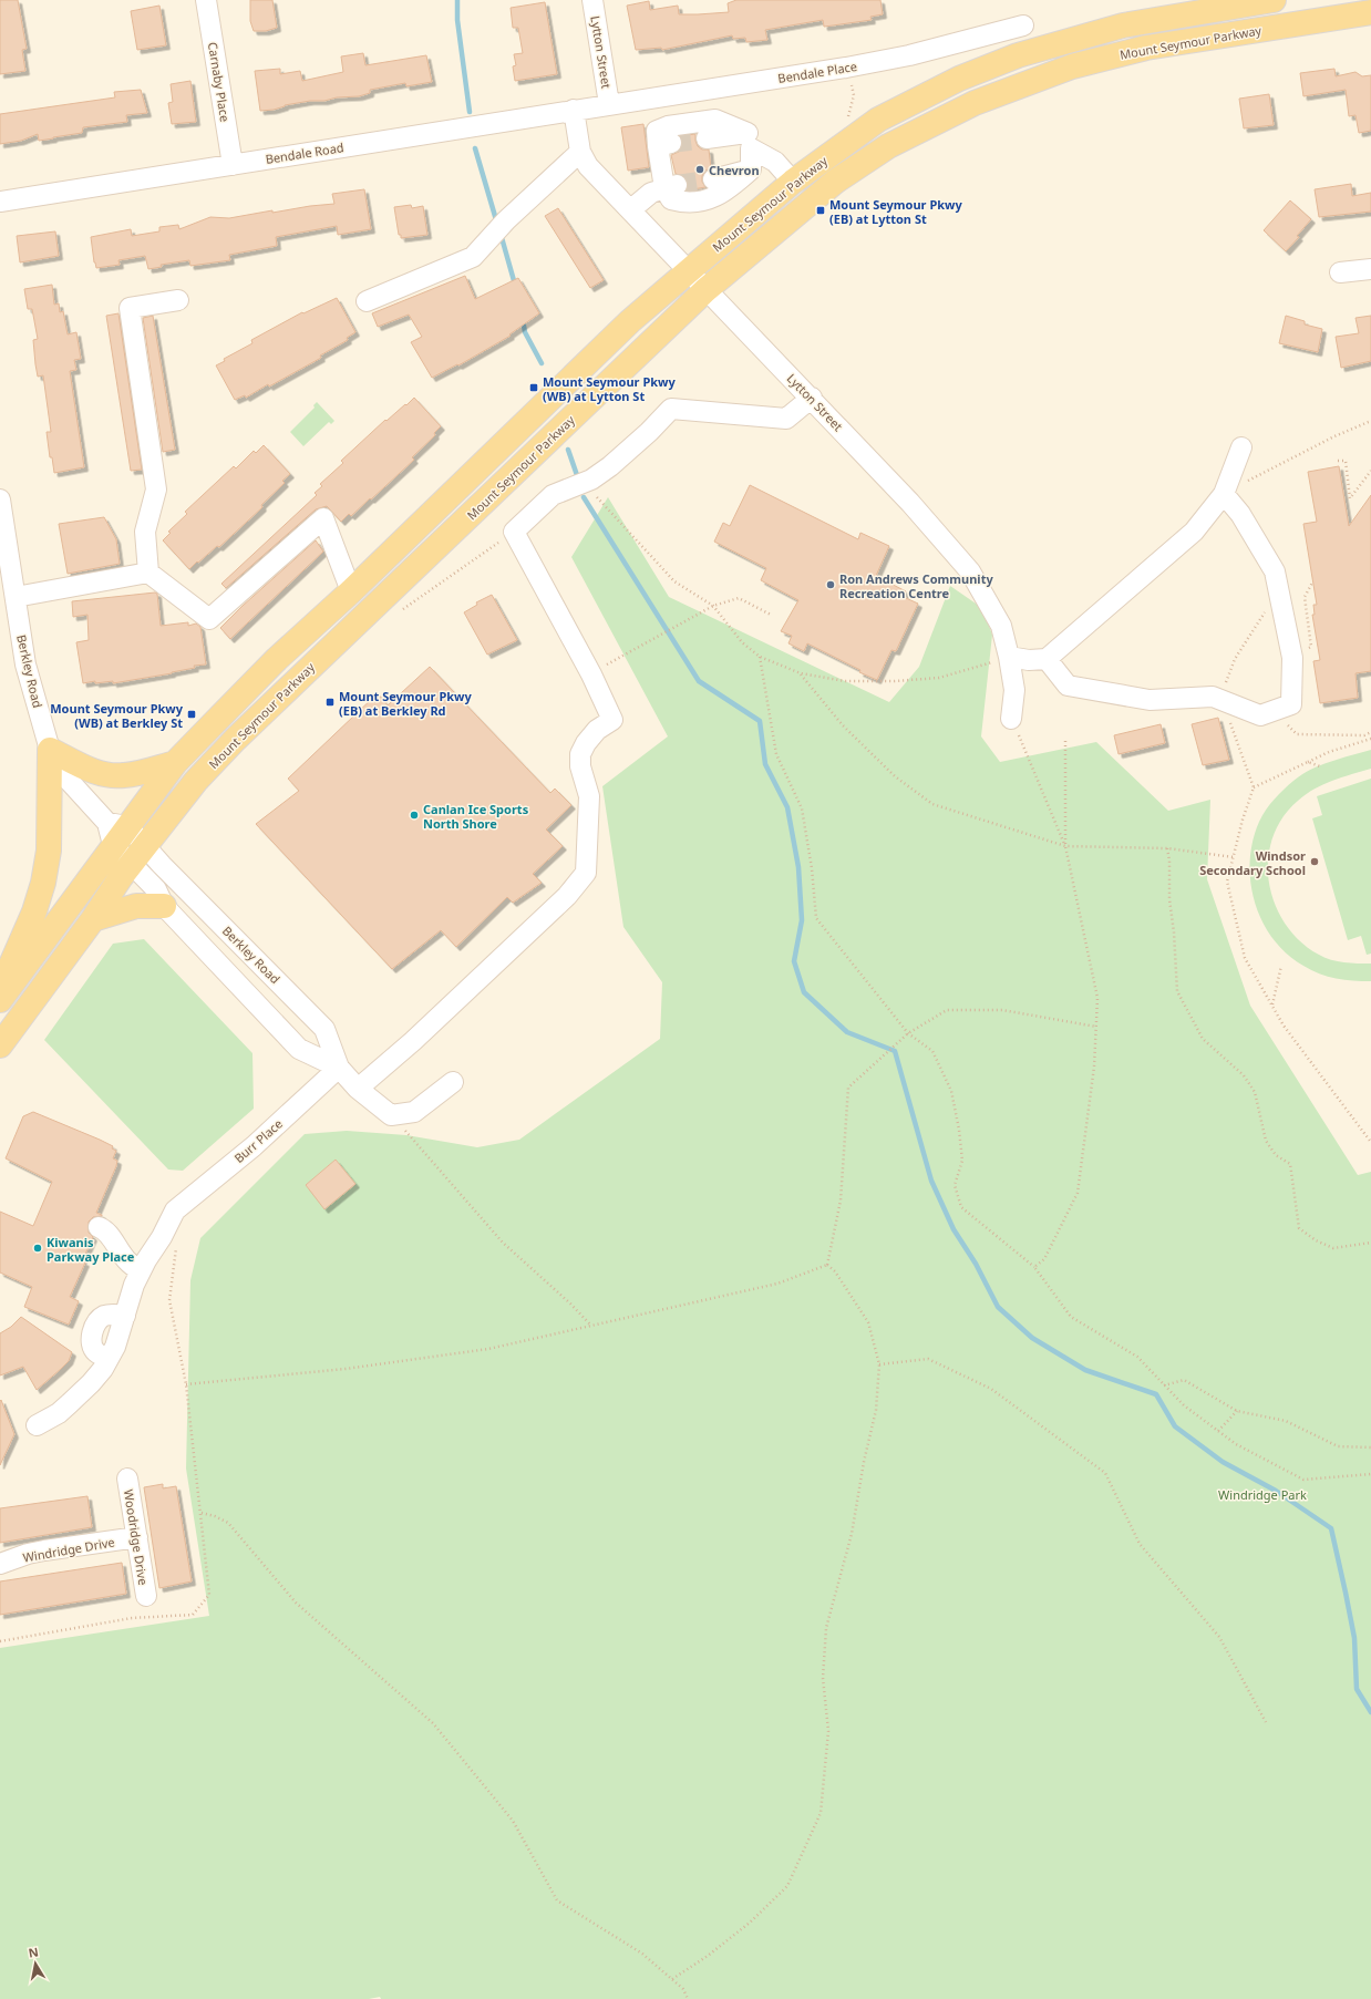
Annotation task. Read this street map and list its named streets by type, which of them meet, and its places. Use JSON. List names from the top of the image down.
{
  "streets": {
    "main road": ["Mount Seymour Parkway"],
    "street": [
      "Lytton Street",
      "Bendale Place",
      "Carnaby Place",
      "Bendale Road",
      "Berkley Road",
      "Burr Place",
      "Woodridge Drive",
      "Windridge Drive"
    ]
  },
  "crossings": [
    ["Mount Seymour Parkway", "Lytton Street"],
    ["Mount Seymour Parkway", "Berkley Road"],
    ["Lytton Street", "Bendale Place"],
    ["Lytton Street", "Bendale Road"],
    ["Bendale Place", "Bendale Road"],
    ["Carnaby Place", "Bendale Road"],
    ["Berkley Road", "Burr Place"],
    ["Woodridge Drive", "Windridge Drive"]
  ],
  "parks": ["Windridge Park"],
  "places": {
    "other": [
      "Chevron",
      "Ron Andrews Community Recreation Centre",
      "Canlan Ice Sports North Shore",
      "Windsor Secondary School",
      "Kiwanis Parkway Place"
    ],
    "transit": [
      "Mount Seymour Pkwy (EB) at Lytton St",
      "Mount Seymour Pkwy (WB) at Lytton St",
      "Mount Seymour Pkwy (EB) at Berkley Rd",
      "Mount Seymour Pkwy (WB) at Berkley St"
    ]
  },
  "north": "top"
}
